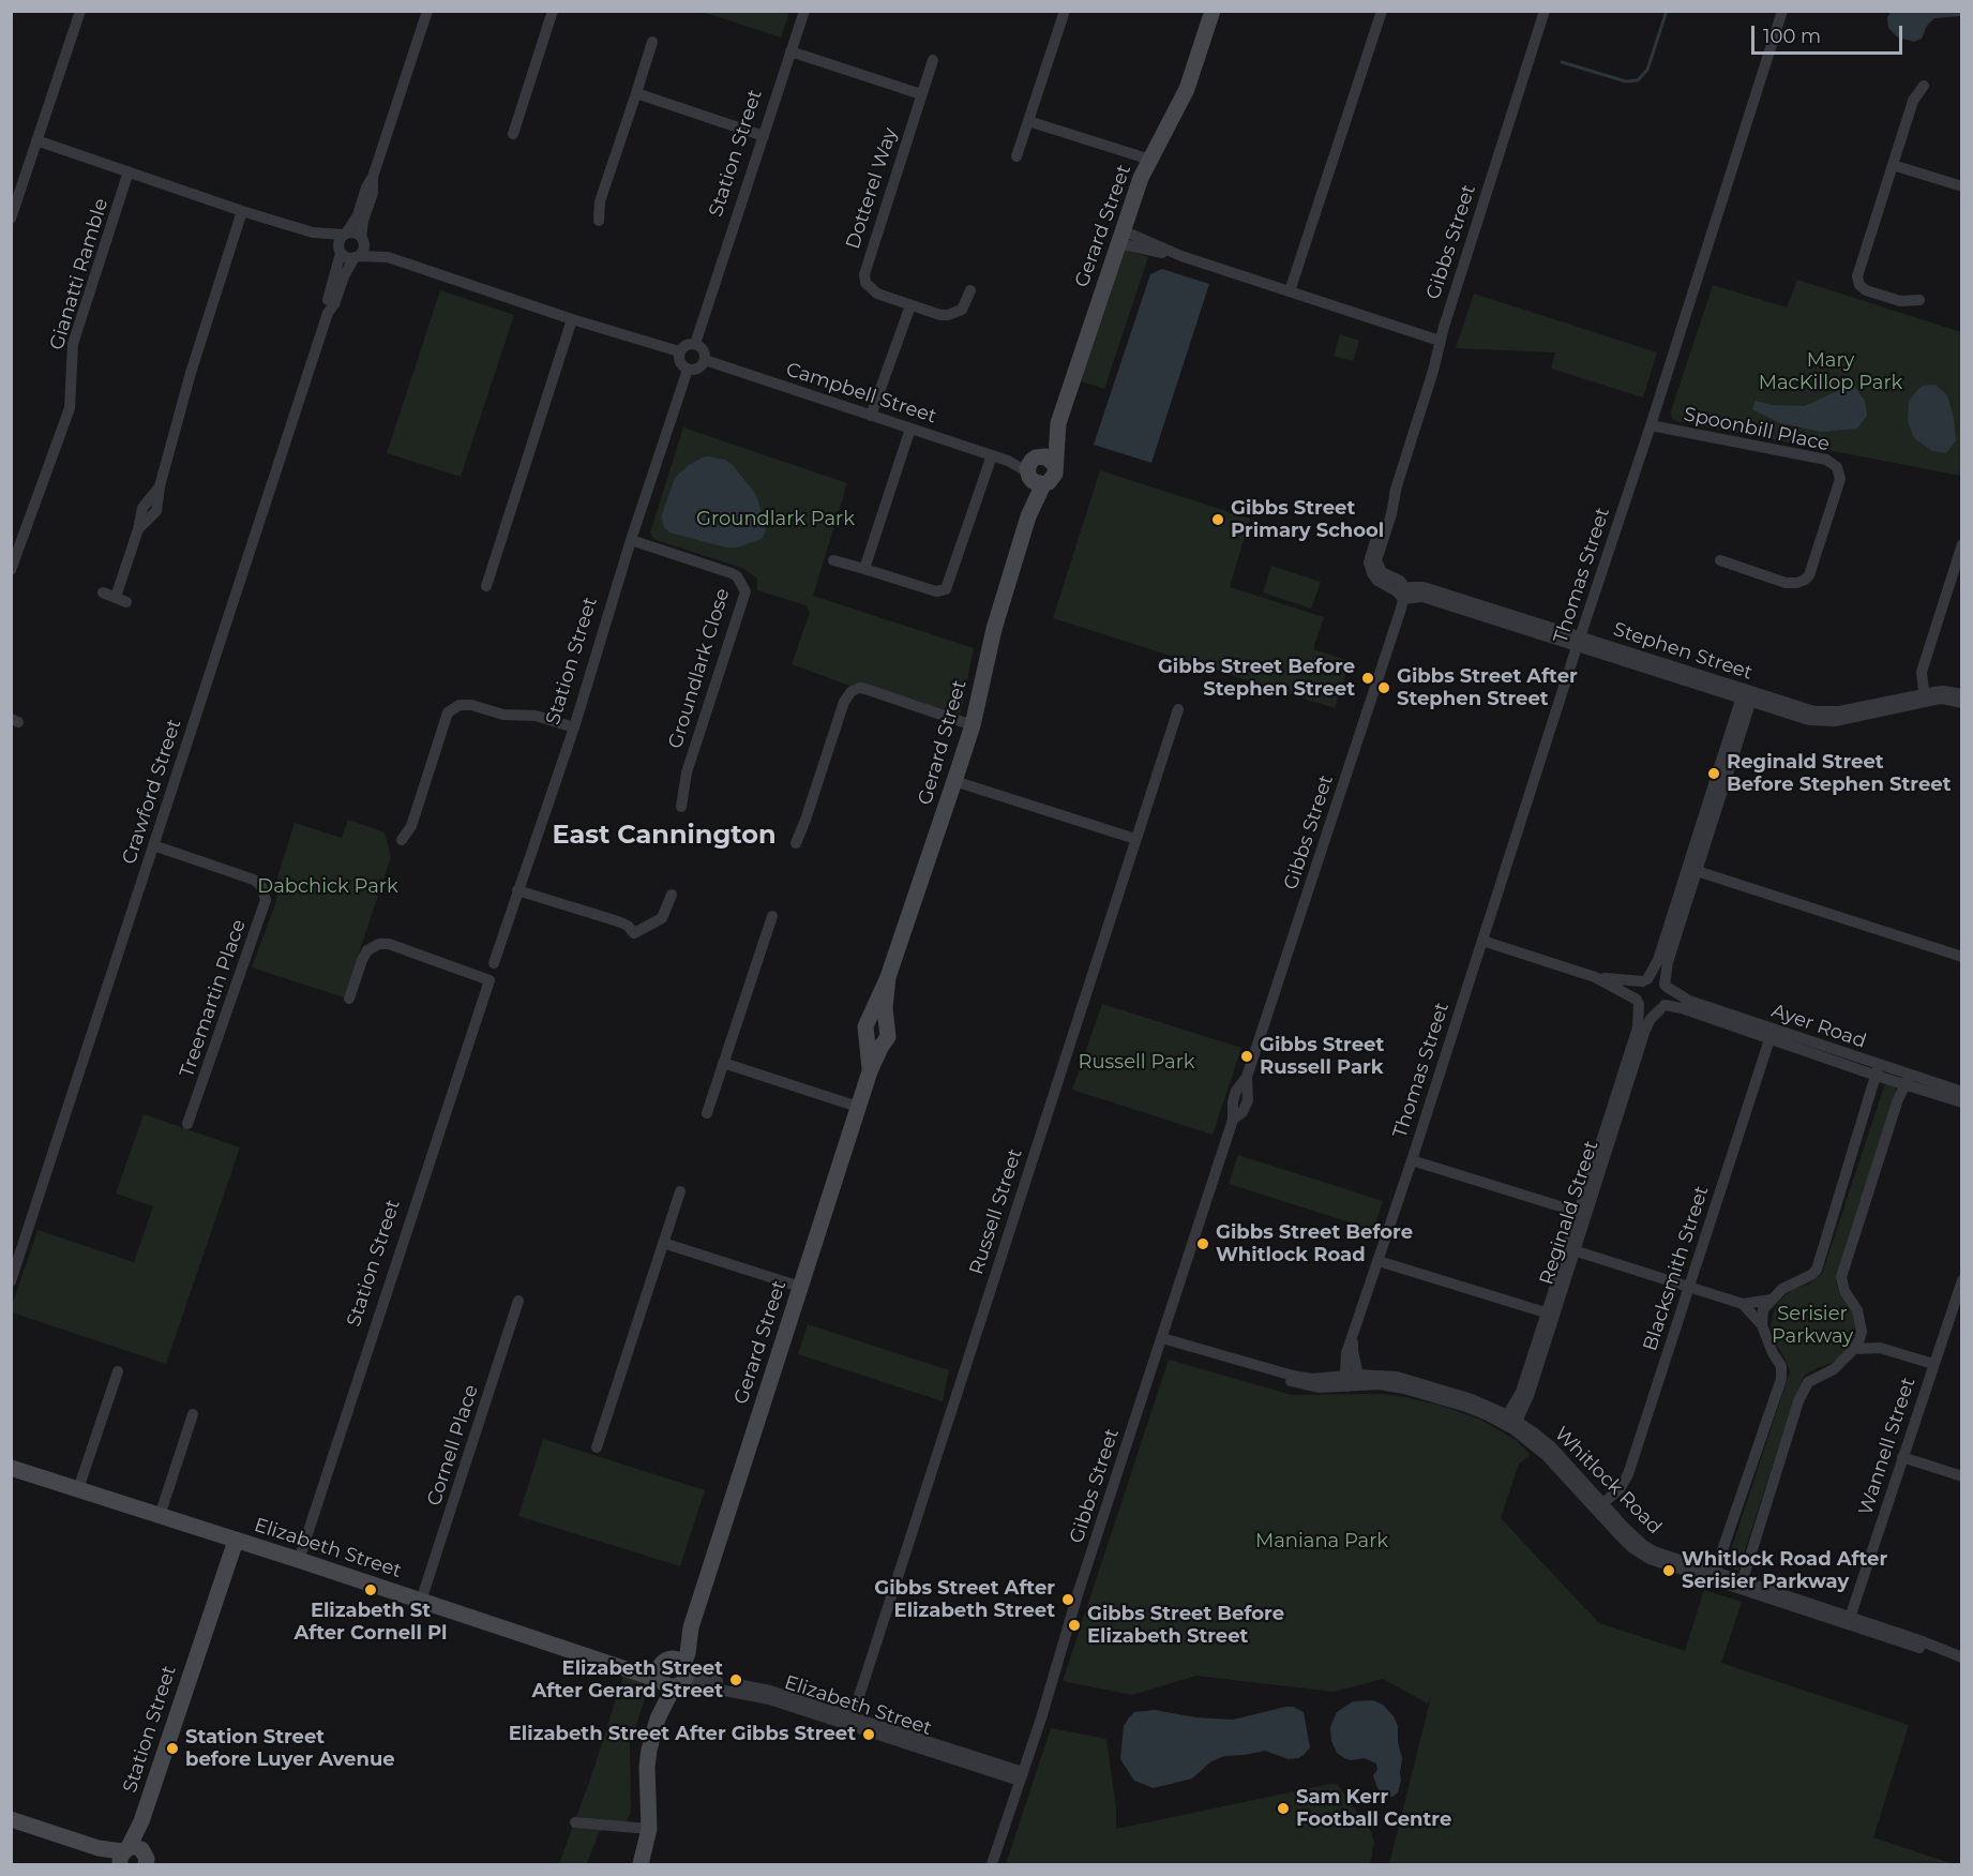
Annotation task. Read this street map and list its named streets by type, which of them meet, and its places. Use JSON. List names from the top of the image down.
{
  "streets": {
    "street": [
      "Station Street",
      "Dotterel Way",
      "Gerard Street",
      "Gibbs Street",
      "Gianatti Ramble",
      "Campbell Street",
      "Spoonbill Place",
      "Thomas Street",
      "Stephen Street",
      "Groundlark Close",
      "Crawford Street",
      "Treemartin Place",
      "Ayer Road",
      "Russell Street",
      "Reginald Street",
      "Blacksmith Street",
      "Cornell Place",
      "Wannell Street",
      "Whitlock Road",
      "Elizabeth Street"
    ]
  },
  "crossings": [
    ["Station Street", "Campbell Street"],
    ["Station Street", "Groundlark Close"],
    ["Station Street", "Elizabeth Street"],
    ["Gerard Street", "Campbell Street"],
    ["Gerard Street", "Elizabeth Street"],
    ["Gibbs Street", "Stephen Street"],
    ["Gibbs Street", "Whitlock Road"],
    ["Gibbs Street", "Elizabeth Street"],
    ["Spoonbill Place", "Thomas Street"],
    ["Thomas Street", "Stephen Street"],
    ["Thomas Street", "Whitlock Road"],
    ["Crawford Street", "Treemartin Place"],
    ["Ayer Road", "Reginald Street"],
    ["Ayer Road", "Blacksmith Street"],
    ["Russell Street", "Elizabeth Street"],
    ["Reginald Street", "Whitlock Road"],
    ["Blacksmith Street", "Whitlock Road"],
    ["Cornell Place", "Elizabeth Street"],
    ["Wannell Street", "Whitlock Road"]
  ],
  "districts": ["East Cannington"],
  "parks": [
    "Mary MacKillop Park",
    "Groundlark Park",
    "Dabchick Park",
    "Russell Park",
    "Serisier Parkway",
    "Maniana Park"
  ],
  "places": [
    "Gibbs Street Primary School",
    "Gibbs Street Before Stephen Street",
    "Gibbs Street After Stephen Street",
    "Reginald Street Before Stephen Street",
    "Gibbs Street Russell Park",
    "Gibbs Street Before Whitlock Road",
    "Whitlock Road After Serisier Parkway",
    "Elizabeth St After Cornell Pl",
    "Gibbs Street After Elizabeth Street",
    "Gibbs Street Before Elizabeth Street",
    "Elizabeth Street After Gerard Street",
    "Elizabeth Street After Gibbs Street",
    "Station Street before Luyer Avenue",
    "Sam Kerr Football Centre"
  ],
  "scale_bar": "100 m"
}
